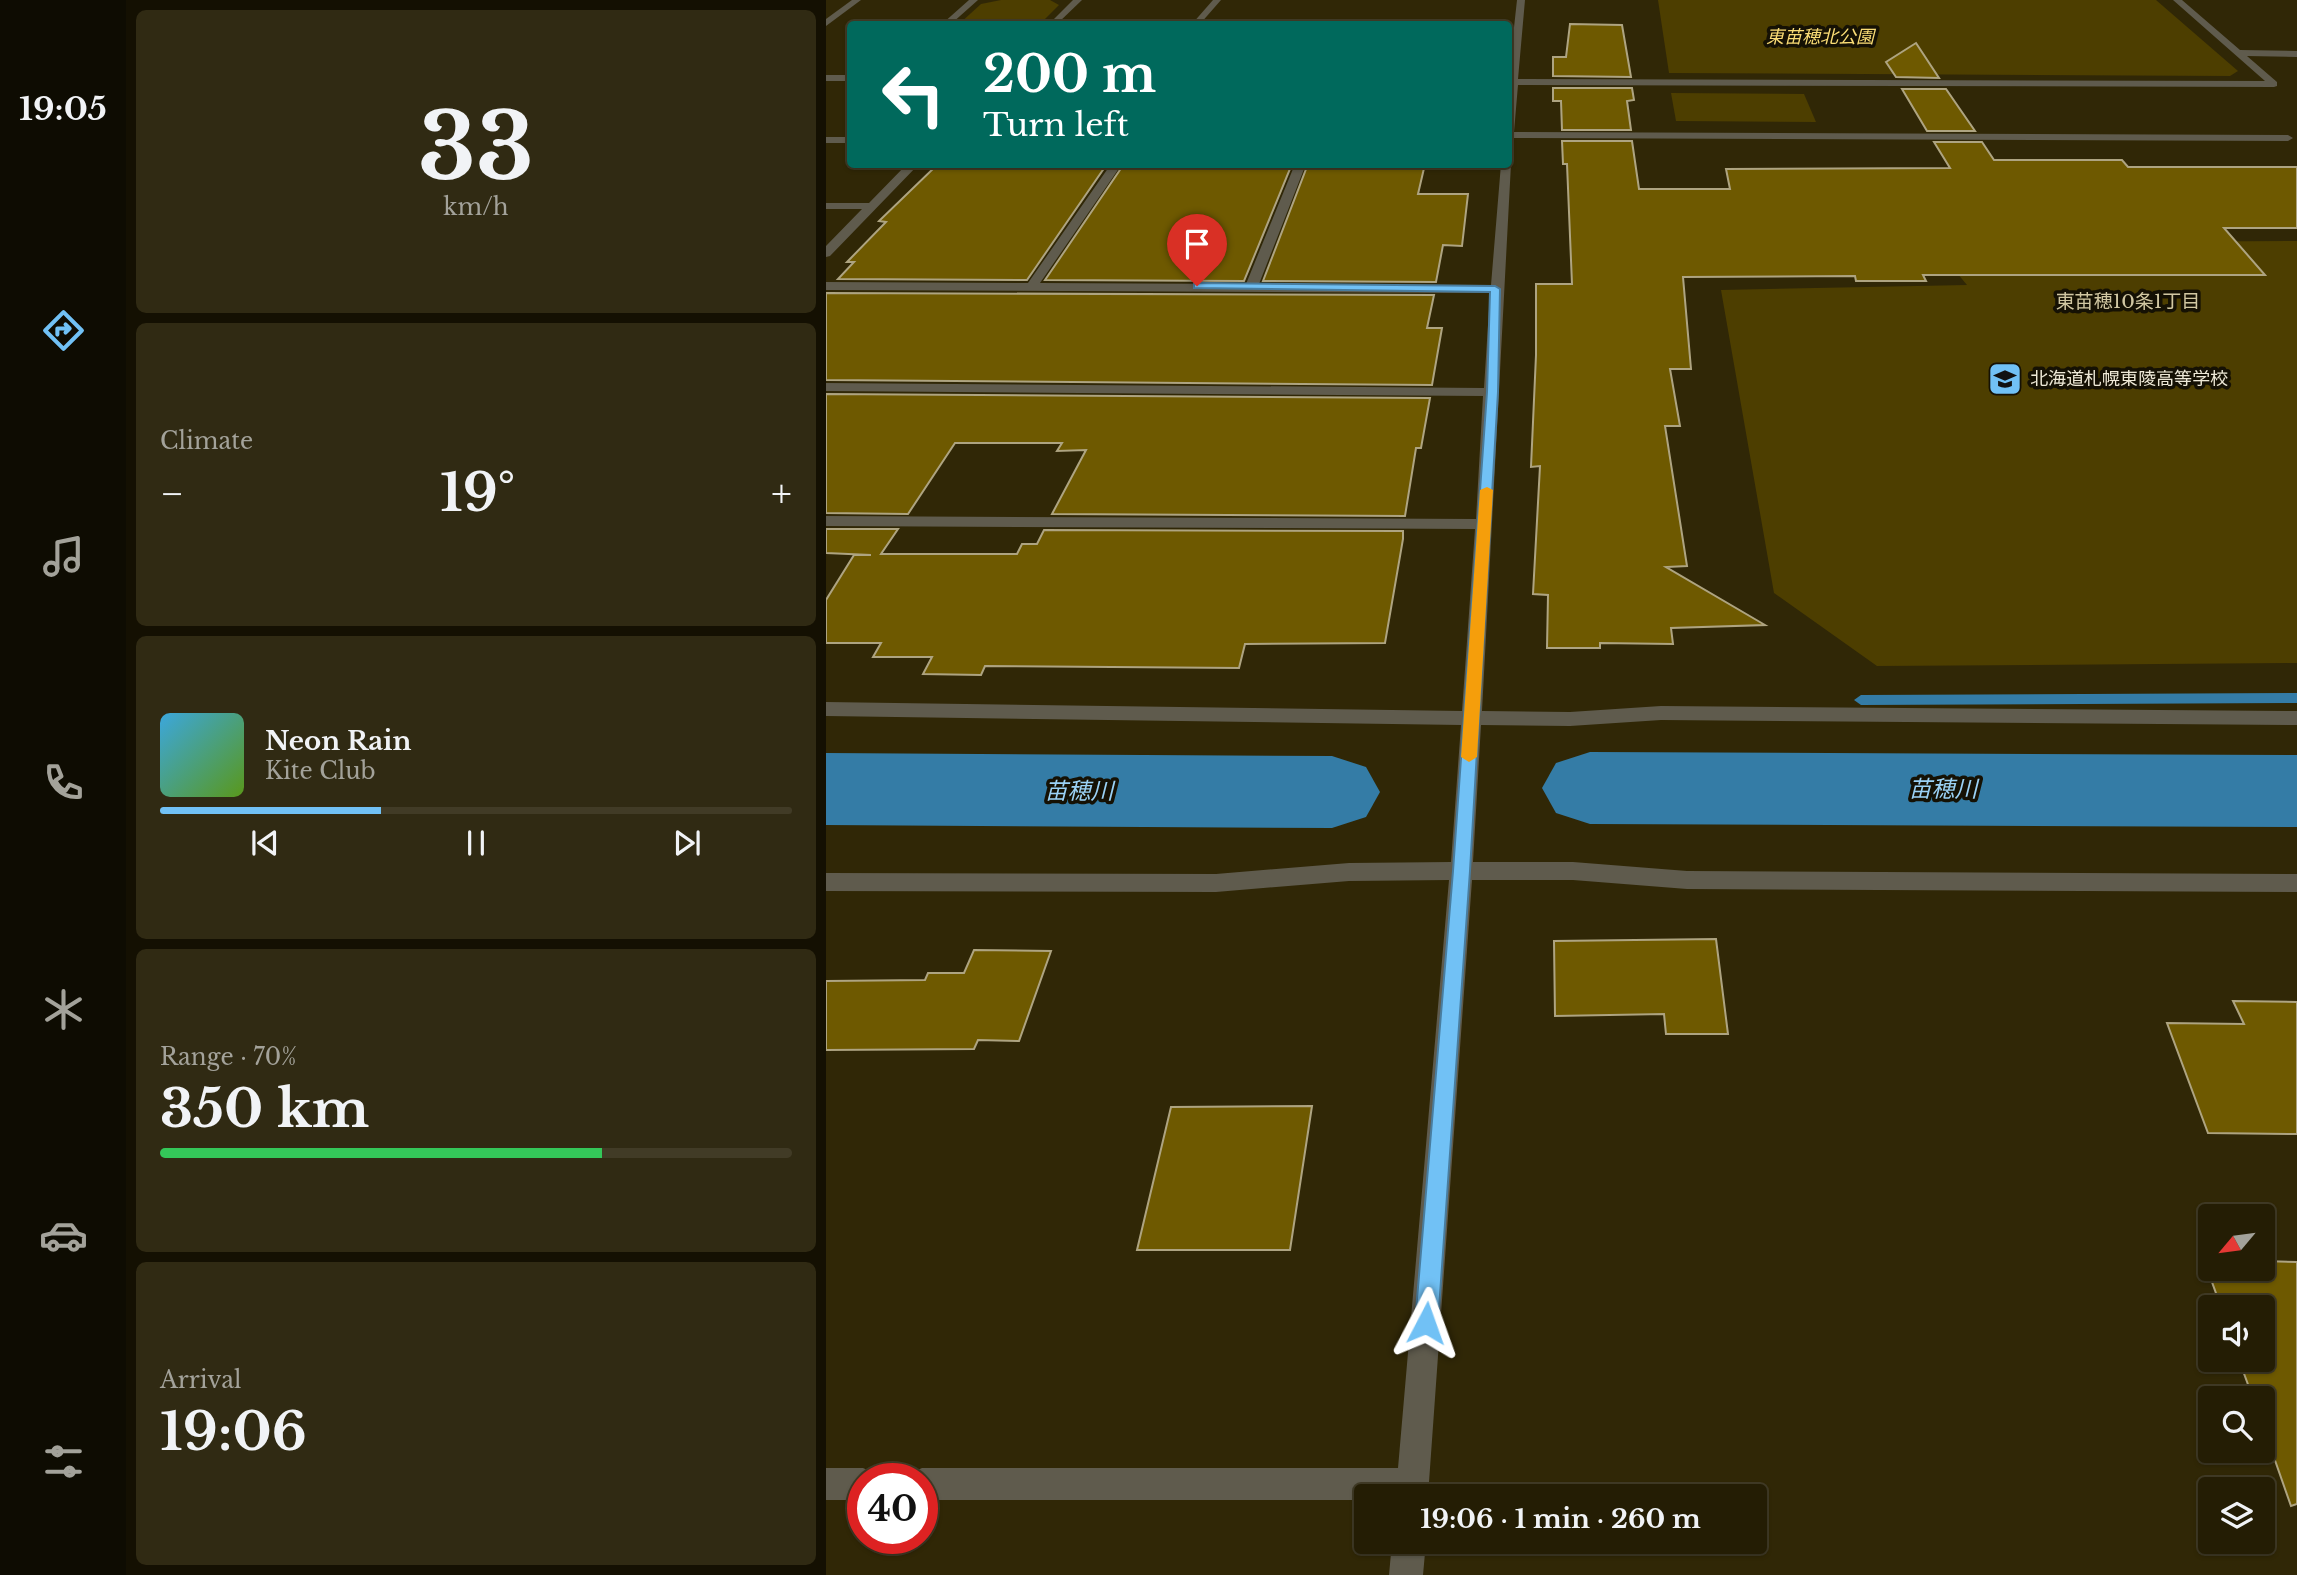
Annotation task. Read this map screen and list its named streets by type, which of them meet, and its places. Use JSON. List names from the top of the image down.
{
  "districts": ["東苗穂10条1丁目"],
  "water": ["苗穂川"],
  "parks": ["東苗穂北公園"],
  "places": {
    "school or university": ["北海道札幌東陵高等学校"]
  },
  "north": "bottom left",
  "page": {
    "tabs": "19:05",
    "tile": [
      ["33", "km/h"],
      "Climate",
      ["Range · 70%", "350 km"],
      ["Arrival", "19:06"]
    ],
    "turn": ["200 m", "Turn left"],
    "heat": ["−", "19°", "+"],
    "song": ["Neon Rain", "Kite Club"],
    "limit": "40",
    "trip": "19:06 · 1 min · 260 m"
  }
}
